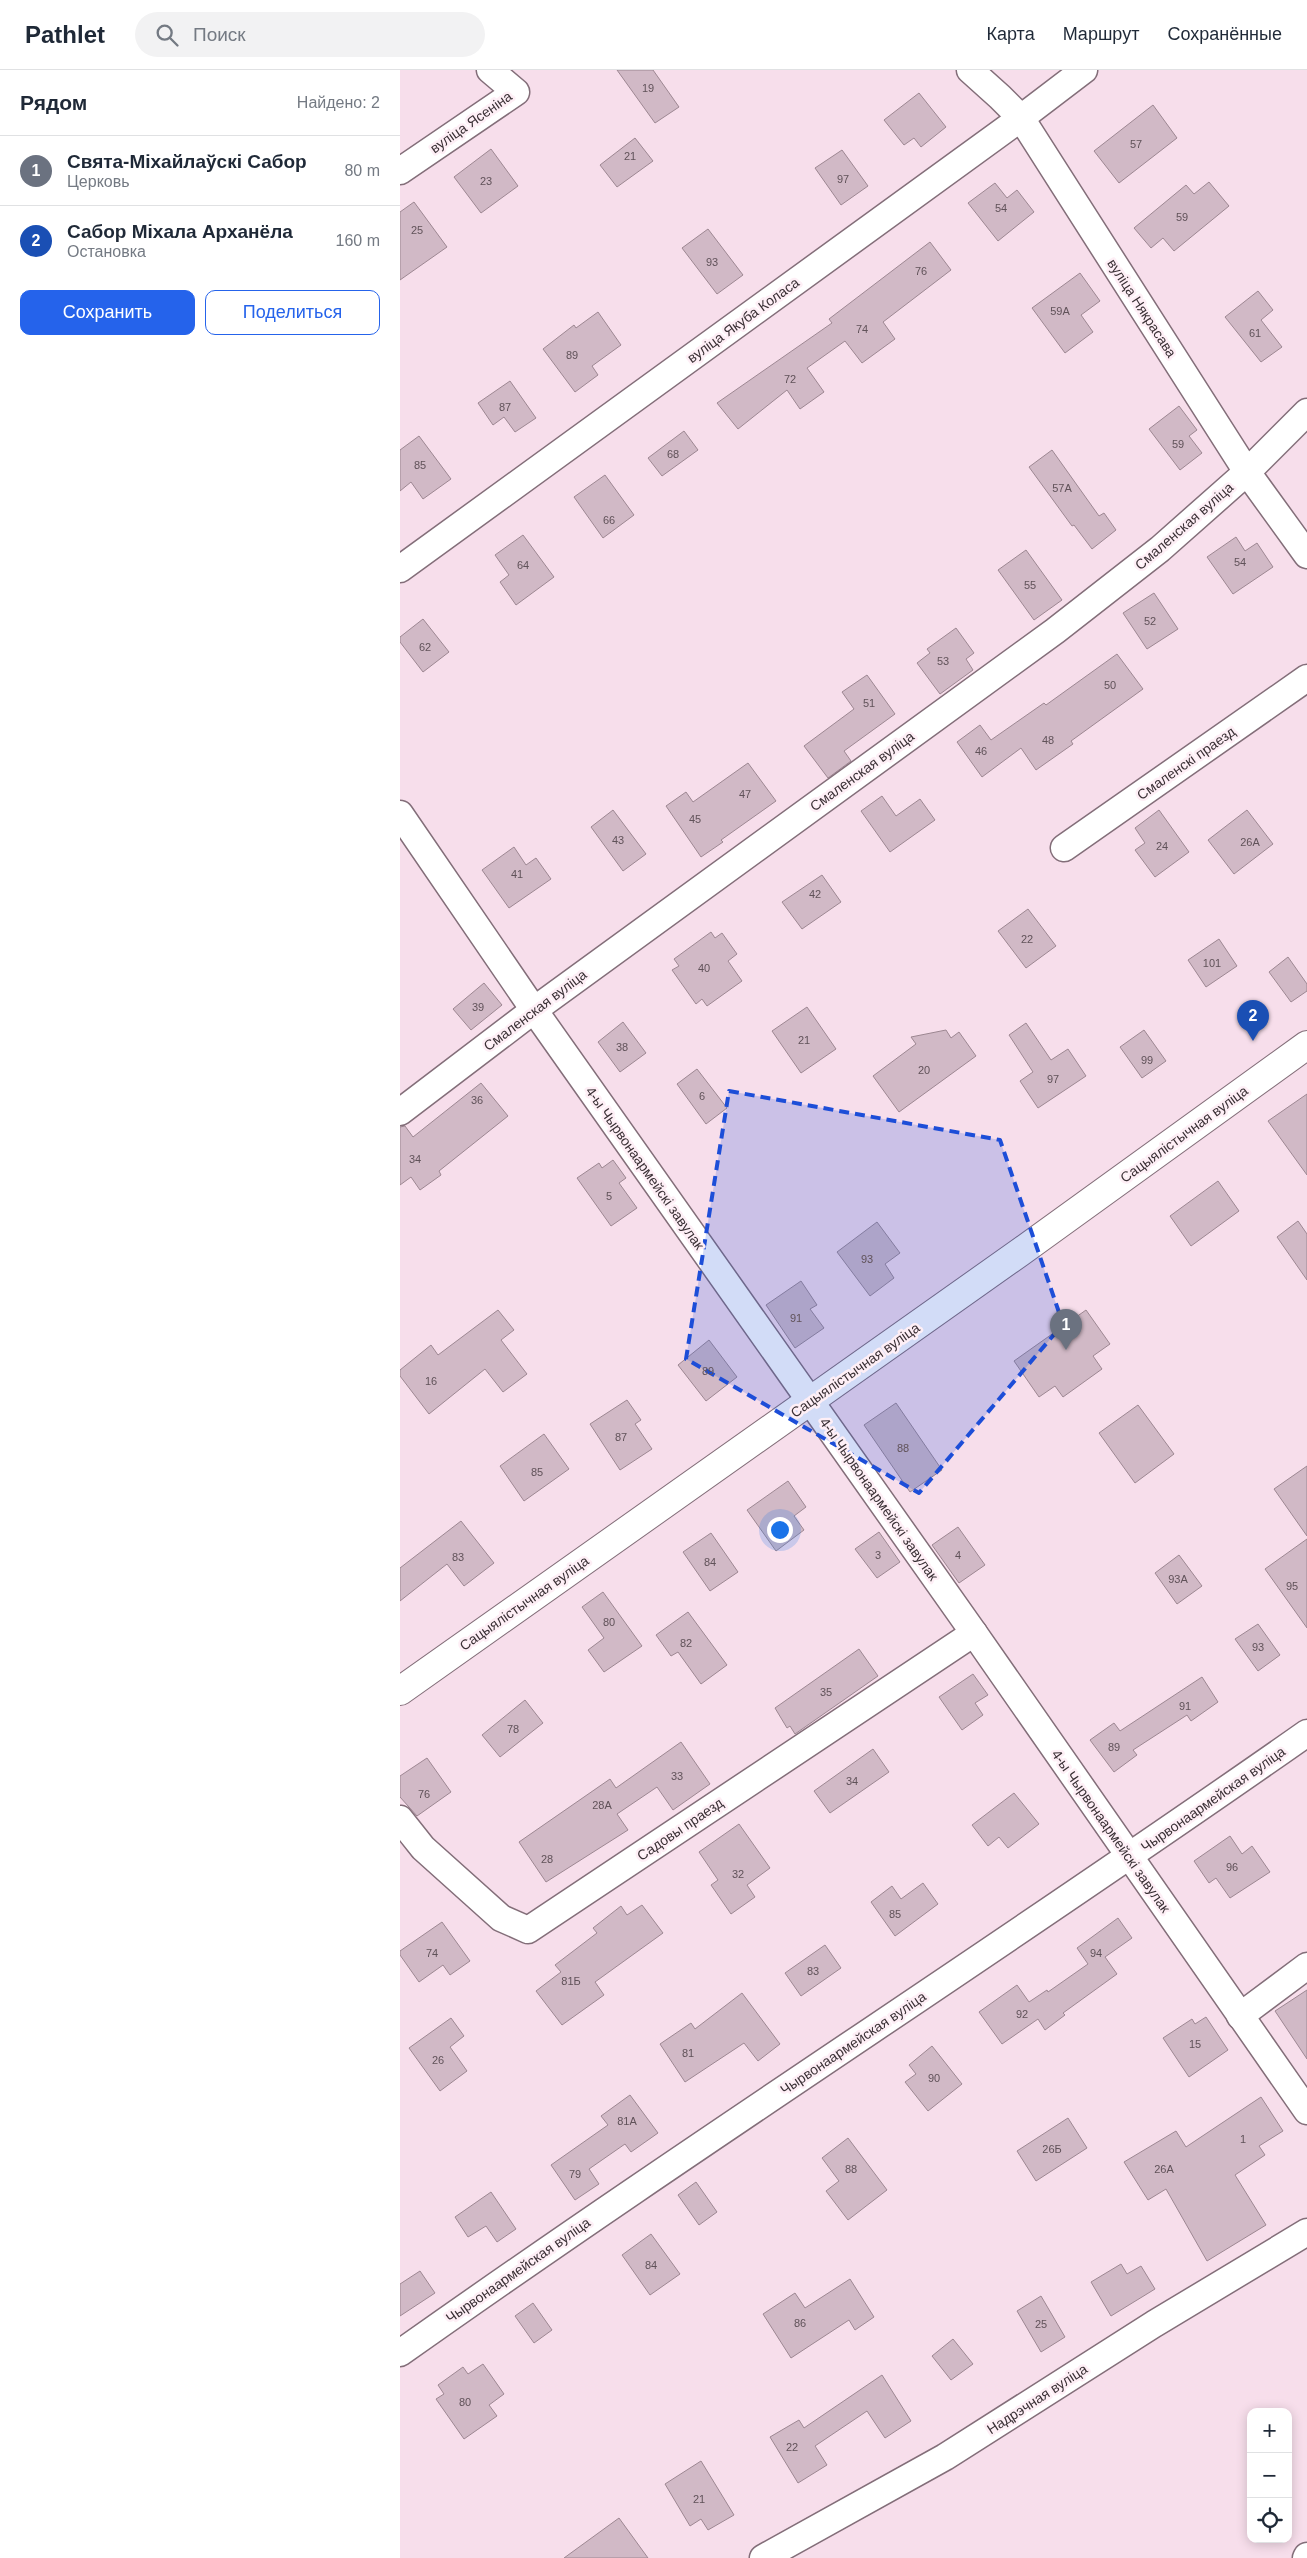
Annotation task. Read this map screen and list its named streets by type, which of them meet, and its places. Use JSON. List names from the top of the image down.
{
  "streets": {
    "main road": ["Сацыялістычная вуліца"],
    "street": [
      "вуліца Ясеніна",
      "вуліца Някрасава",
      "вуліца Якуба Коласа",
      "Смаленская вуліца",
      "Смаленскі праезд",
      "4-ы Чырвонаармейскі завулак",
      "Чырвонаармейская вуліца",
      "Садовы праезд",
      "Надрэчная вуліца"
    ]
  },
  "crossings": [
    ["вуліца Някрасава", "вуліца Якуба Коласа"],
    ["вуліца Някрасава", "Смаленская вуліца"],
    ["Смаленская вуліца", "4-ы Чырвонаармейскі завулак"],
    ["Сацыялістычная вуліца", "4-ы Чырвонаармейскі завулак"],
    ["4-ы Чырвонаармейскі завулак", "Чырвонаармейская вуліца"],
    ["4-ы Чырвонаармейскі завулак", "Садовы праезд"]
  ],
  "house_numbers": [
    "19",
    "57",
    "21",
    "97",
    "23",
    "54",
    "59",
    "25",
    "93",
    "76",
    "59А",
    "74",
    "61",
    "89",
    "72",
    "87",
    "59",
    "68",
    "85",
    "57А",
    "66",
    "54",
    "64",
    "55",
    "52",
    "62",
    "53",
    "50",
    "51",
    "48",
    "46",
    "47",
    "45",
    "43",
    "26А",
    "24",
    "41",
    "42",
    "22",
    "101",
    "40",
    "39",
    "21",
    "38",
    "99",
    "20",
    "97",
    "6",
    "36",
    "34",
    "5",
    "93",
    "91",
    "89",
    "16",
    "87",
    "88",
    "85",
    "3",
    "4",
    "83",
    "84",
    "93А",
    "95",
    "80",
    "82",
    "93",
    "35",
    "91",
    "78",
    "89",
    "33",
    "34",
    "76",
    "28А",
    "28",
    "96",
    "32",
    "85",
    "74",
    "94",
    "83",
    "81Б",
    "92",
    "15",
    "81",
    "26",
    "90",
    "81А",
    "1",
    "26Б",
    "88",
    "26А",
    "79",
    "84",
    "86",
    "25",
    "80",
    "22",
    "21"
  ],
  "page": {
    "header": "Pathlet",
    "search": "Поиск",
    "nav": ["Карта", "Маршрут", "Сохранённые"],
    "heading": ["Рядом", "Найдено: 2"],
    "list": [
      {
        "mark": "1",
        "name": "Свята-Міхайлаўскі Сабор",
        "note": "Церковь",
        "value": "80 m"
      },
      {
        "mark": "2",
        "name": "Сабор Міхала Арханёла",
        "note": "Остановка",
        "value": "160 m"
      }
    ],
    "buttons": ["Сохранить", "Поделиться"],
    "pins": ["2", "1"],
    "map_buttons": ["+", "−"]
  }
}
